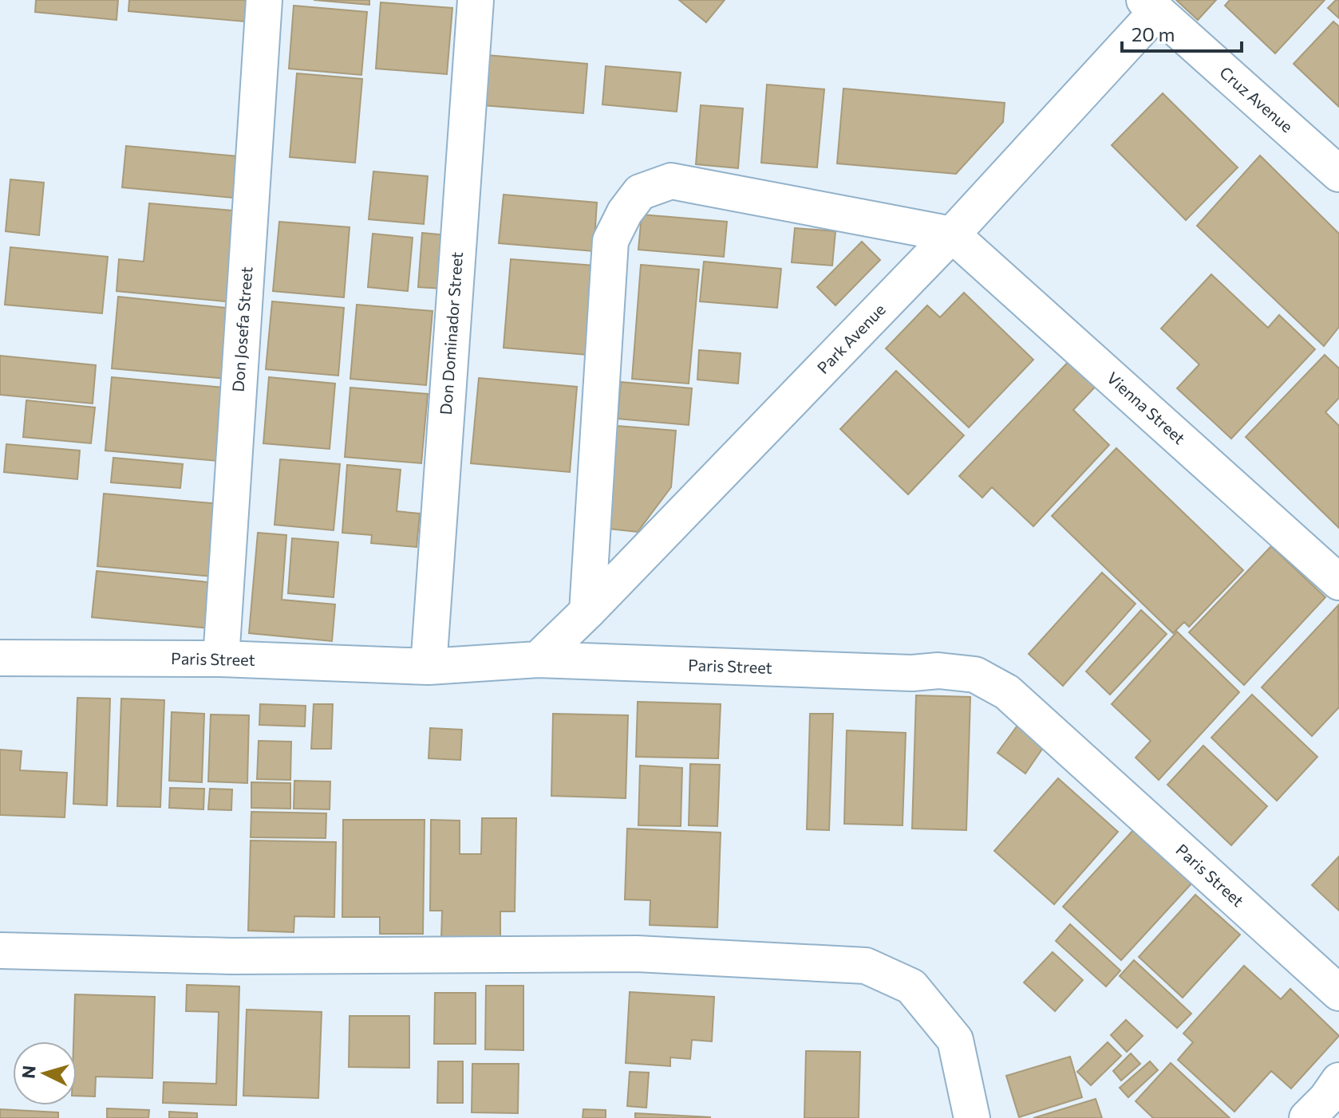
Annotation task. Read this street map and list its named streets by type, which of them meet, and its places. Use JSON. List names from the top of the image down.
{
  "streets": {
    "street": [
      "Cruz Avenue",
      "Don Josefa Street",
      "Don Dominador Street",
      "Park Avenue",
      "Vienna Street",
      "Paris Street"
    ]
  },
  "crossings": [
    ["Cruz Avenue", "Park Avenue"],
    ["Don Josefa Street", "Paris Street"],
    ["Don Dominador Street", "Paris Street"],
    ["Park Avenue", "Vienna Street"],
    ["Park Avenue", "Paris Street"]
  ],
  "scale_bar": "20 m",
  "north": "left"
}
